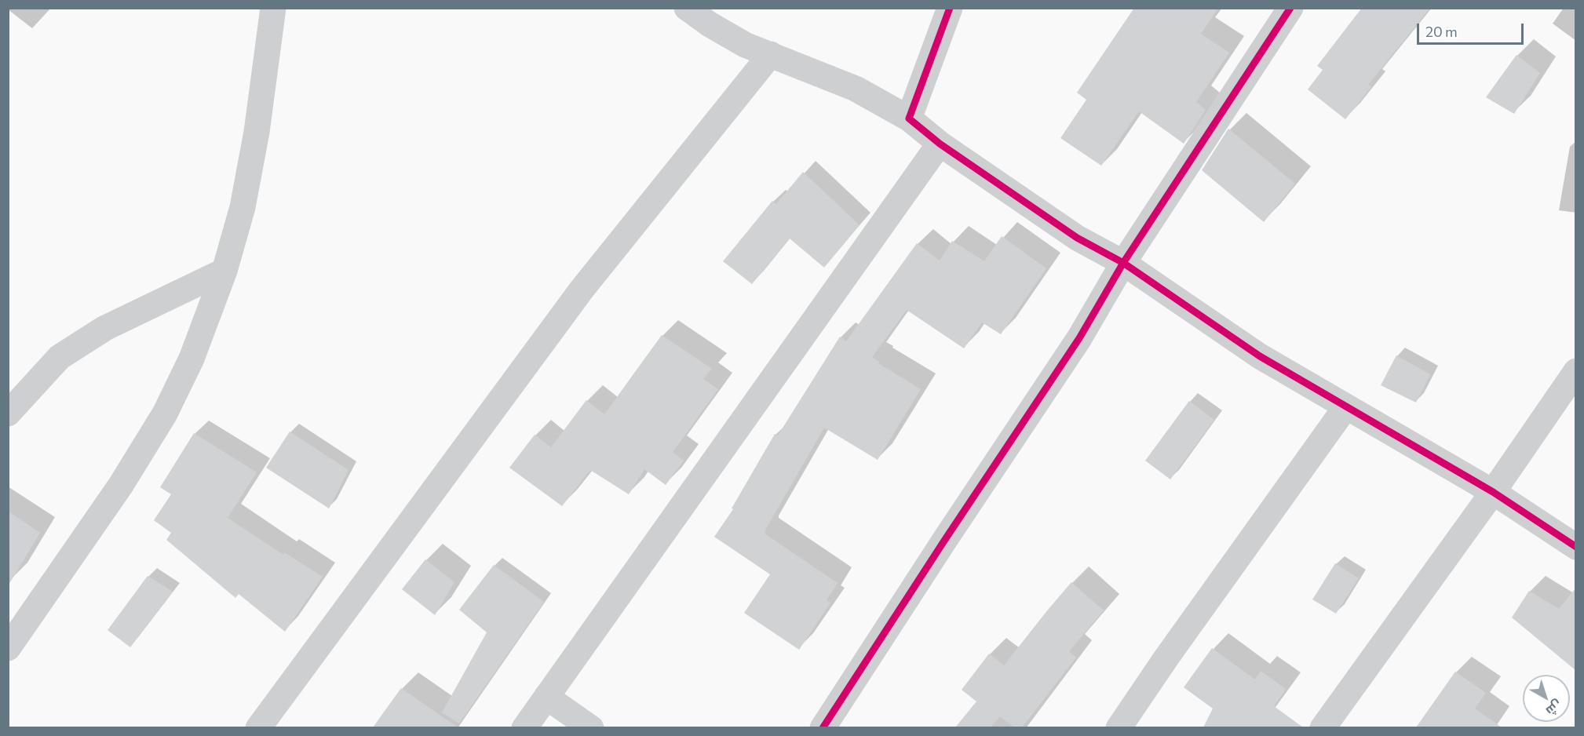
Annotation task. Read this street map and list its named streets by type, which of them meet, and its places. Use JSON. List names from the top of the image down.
{
  "scale_bar": "20 m",
  "north": "bottom right"
}
